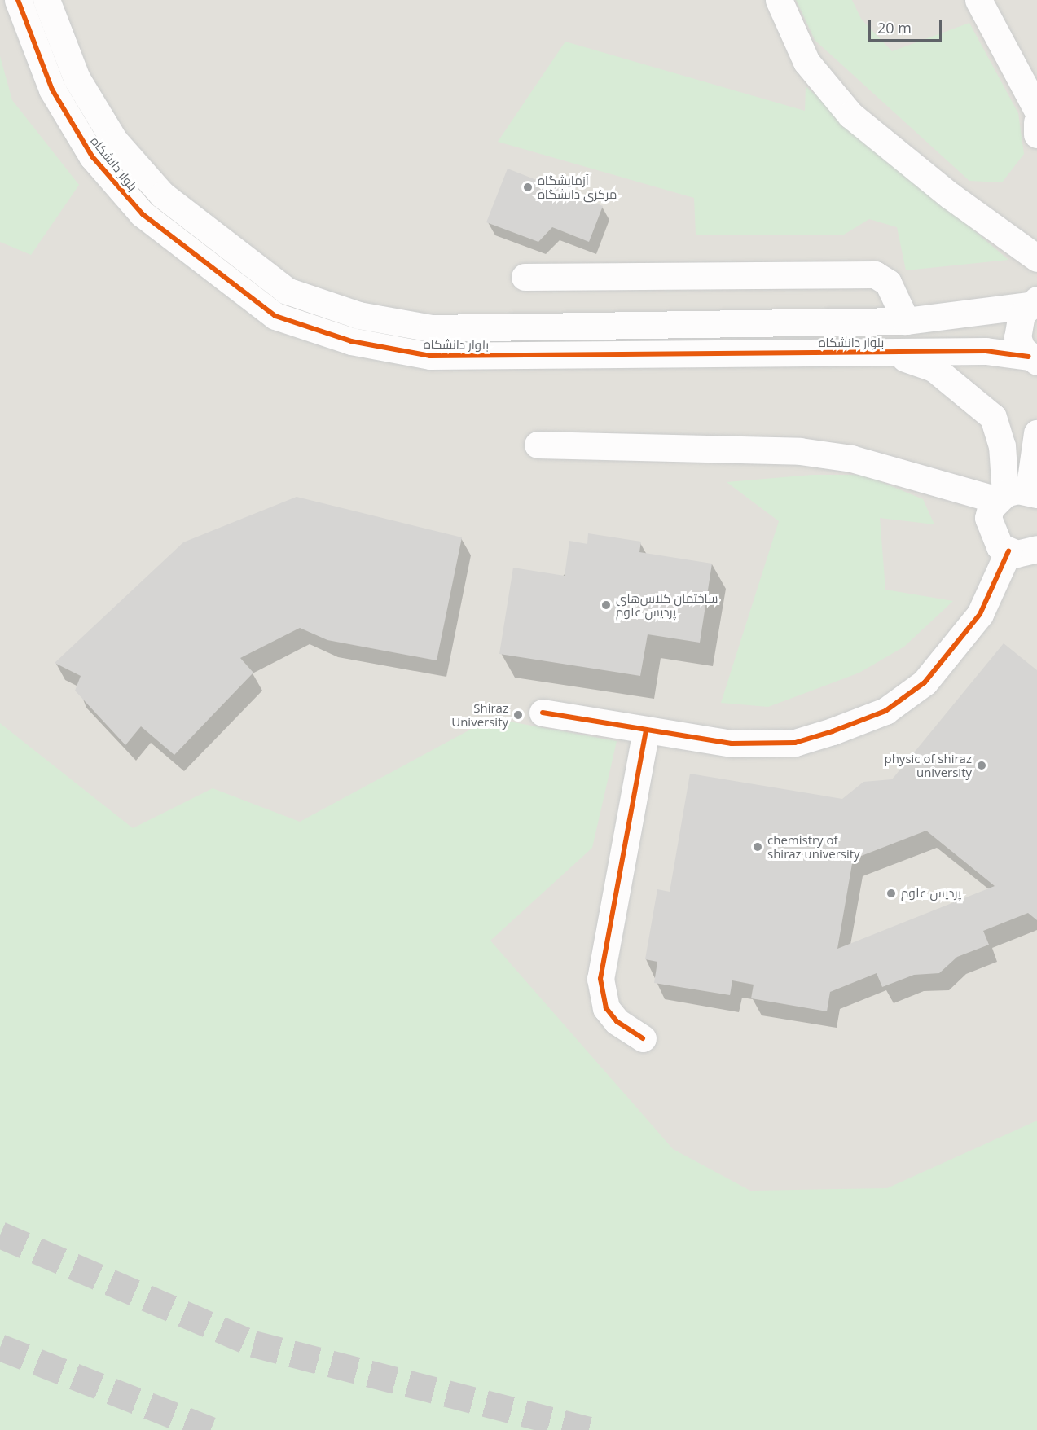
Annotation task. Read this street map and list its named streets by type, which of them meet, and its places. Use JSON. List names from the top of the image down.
{
  "streets": {
    "street": ["بلوار دانشکاه"]
  },
  "places": [
    "آزمایشگاه مرکزی دانشگاه",
    "ساختمان کلاس‌های پردیس علوم",
    "Shiraz University",
    "physic of shiraz university",
    "chemistry of shiraz university",
    "پردیس علوم"
  ],
  "scale_bar": "20 m"
}
